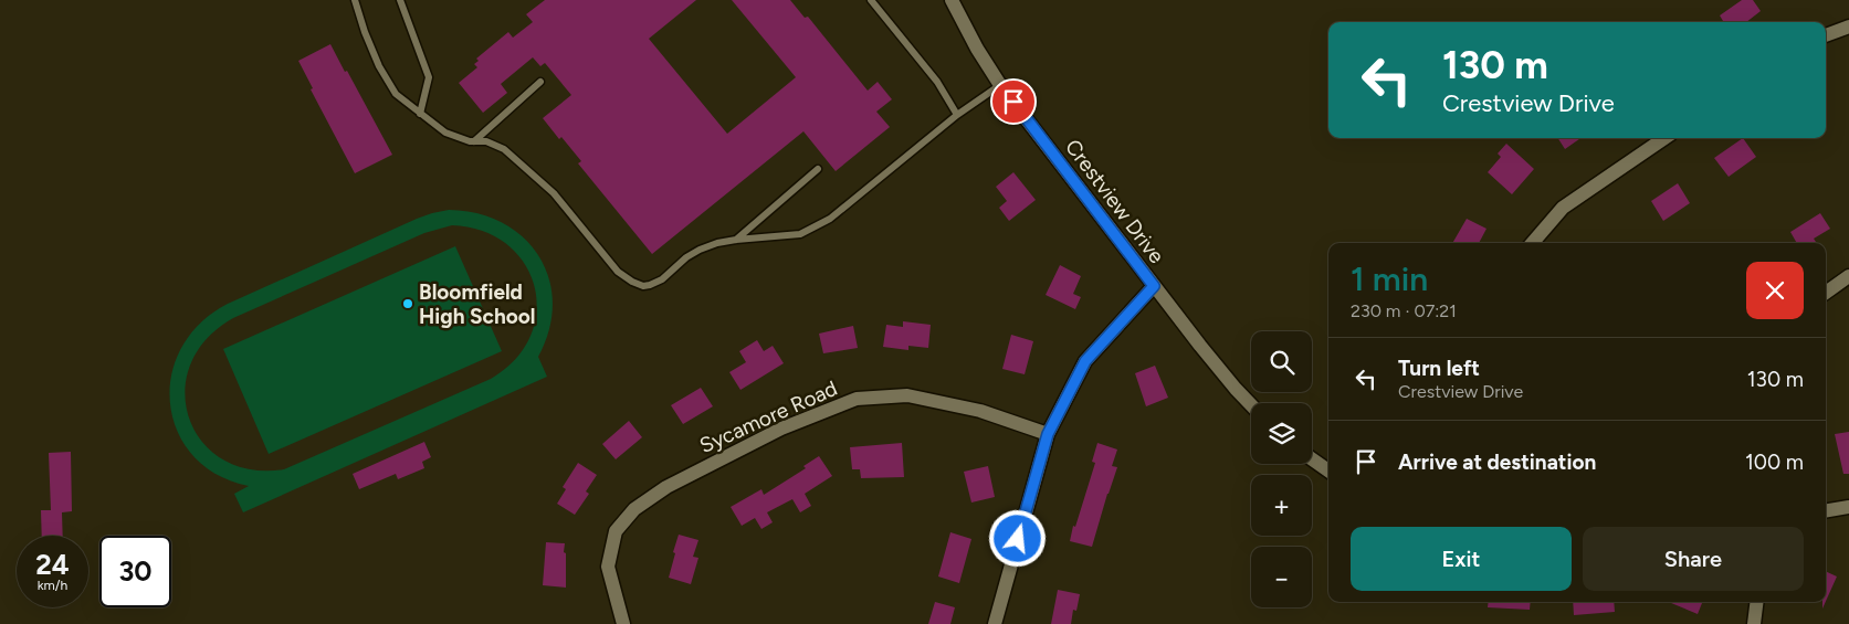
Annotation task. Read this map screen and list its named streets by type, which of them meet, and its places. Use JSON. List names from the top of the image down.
{
  "streets": {
    "street": ["Crestview Drive", "Sycamore Road"]
  },
  "places": ["Bloomfield High School"],
  "page": {
    "turn": ["130 m", "Crestview Drive"],
    "heading": ["1 min", "230 m · 07:21"],
    "map_buttons": ["+", "−"],
    "list": [
      {
        "name": "Turn left",
        "note": "Crestview Drive",
        "value": "130 m"
      },
      {
        "name": "Arrive at destination",
        "value": "100 m"
      }
    ],
    "buttons": ["Exit", "Share"],
    "speed": "24 km/h",
    "limit": "30"
  }
}
